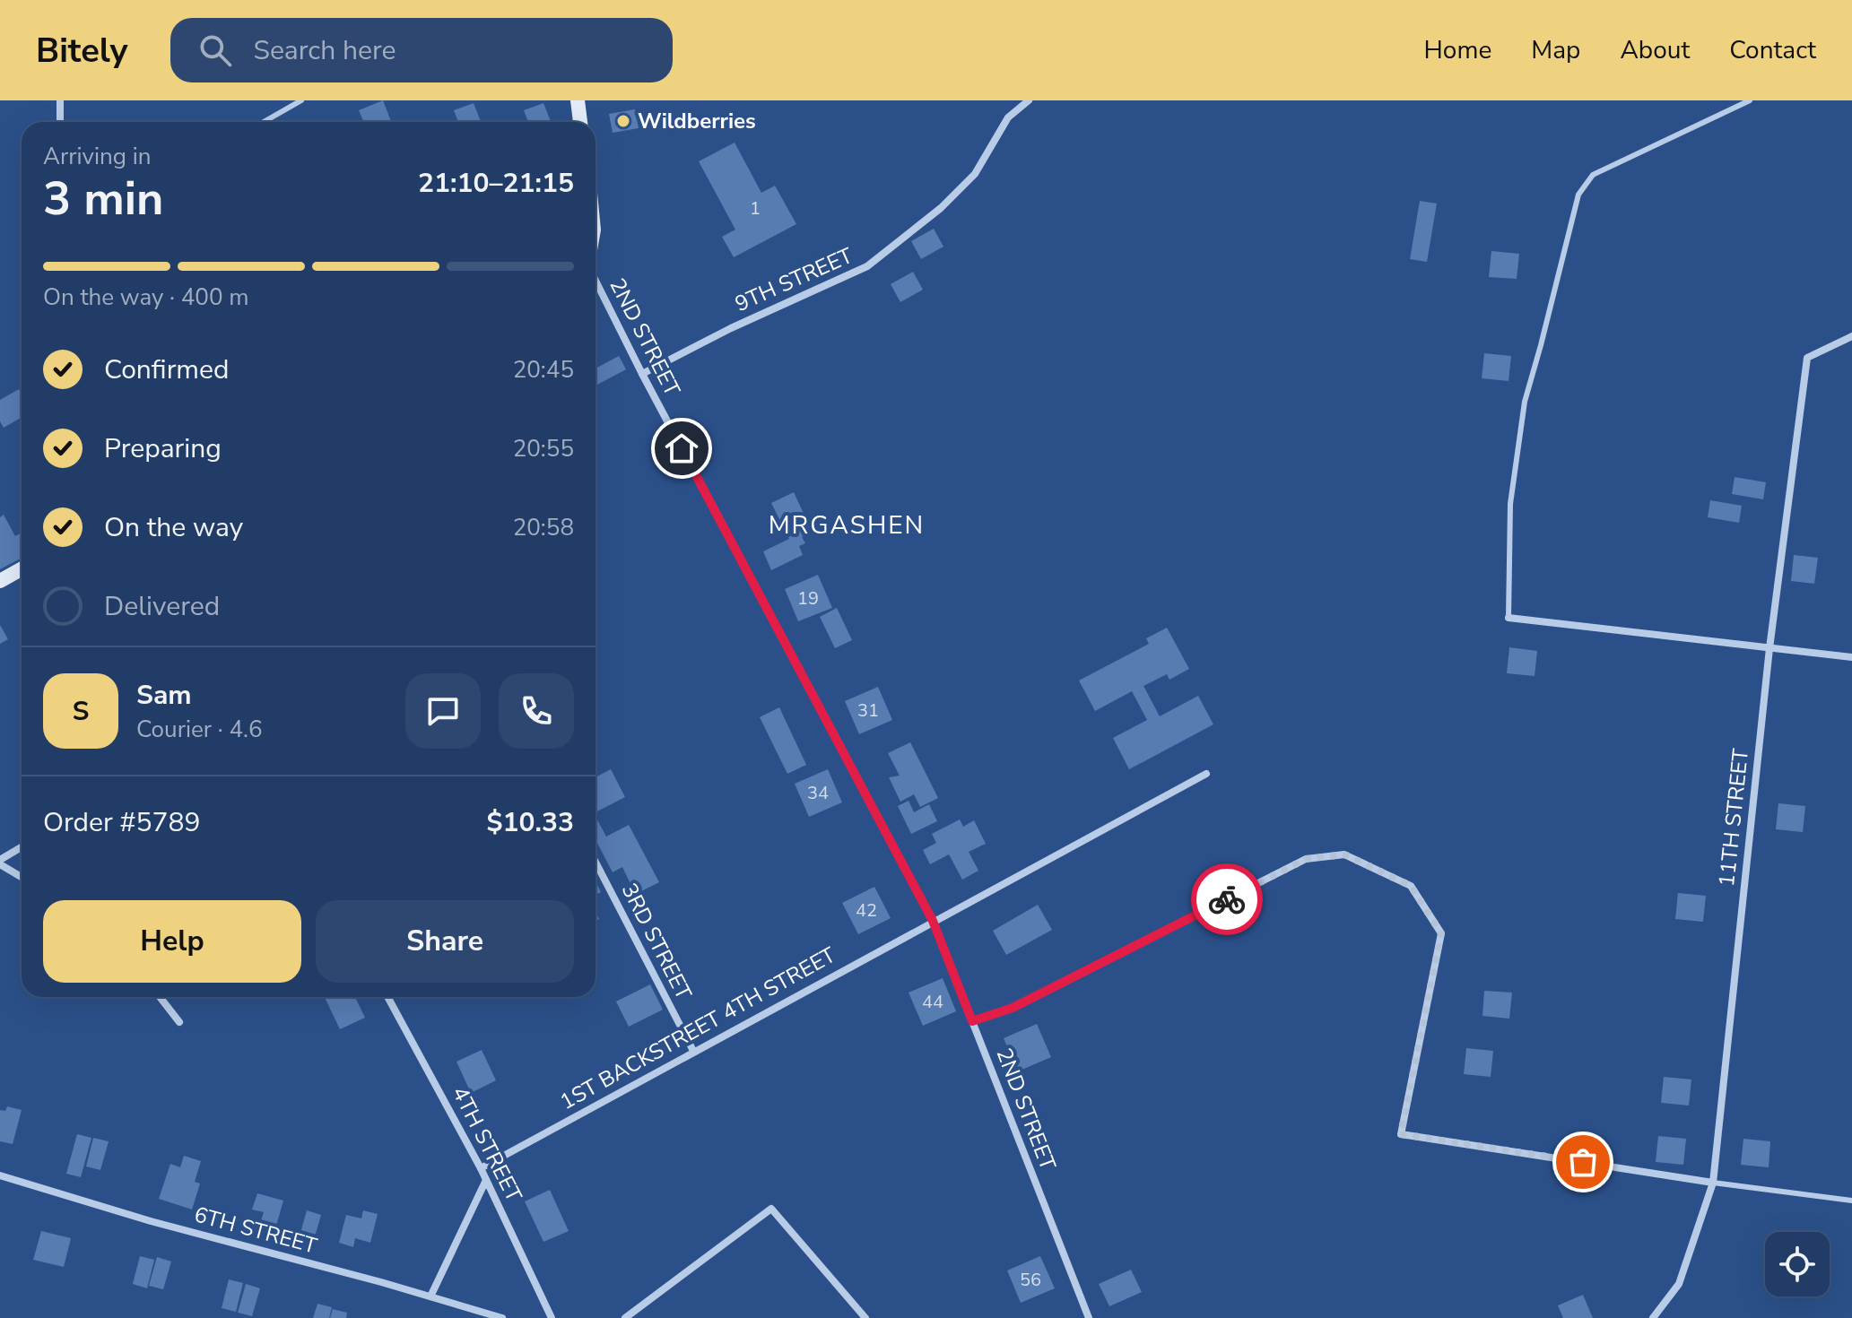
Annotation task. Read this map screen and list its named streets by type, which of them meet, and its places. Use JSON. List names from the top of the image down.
{
  "streets": {
    "street": [
      "9TH STREET",
      "2ND STREET",
      "11TH STREET",
      "3RD STREET",
      "1ST BACKSTREET 4TH STREET",
      "4TH STREET",
      "6TH STREET"
    ]
  },
  "crossings": [
    ["9TH STREET", "2ND STREET"],
    ["2ND STREET", "1ST BACKSTREET 4TH STREET"],
    ["3RD STREET", "1ST BACKSTREET 4TH STREET"],
    ["1ST BACKSTREET 4TH STREET", "4TH STREET"]
  ],
  "districts": ["MRGASHEN"],
  "places": ["Wildberries"],
  "house_numbers": [
    "1",
    "19",
    "31",
    "34",
    "42",
    "44",
    "56"
  ],
  "page": {
    "header": "Bitely",
    "search": "Search here",
    "nav": [
      "Home",
      "Map",
      "About",
      "Contact"
    ],
    "heading": ["3 min", "Arriving in", "21:10–21:15"],
    "panel": [
      "Sam",
      "Courier · 4.6",
      "Order #5789",
      "$10.33"
    ],
    "bar": "On the way · 400 m",
    "list": [
      ["Confirmed", "20:45"],
      ["Preparing", "20:55"],
      ["On the way", "20:58"],
      "Delivered"
    ],
    "round": "S",
    "buttons": ["Help", "Share"]
  }
}
